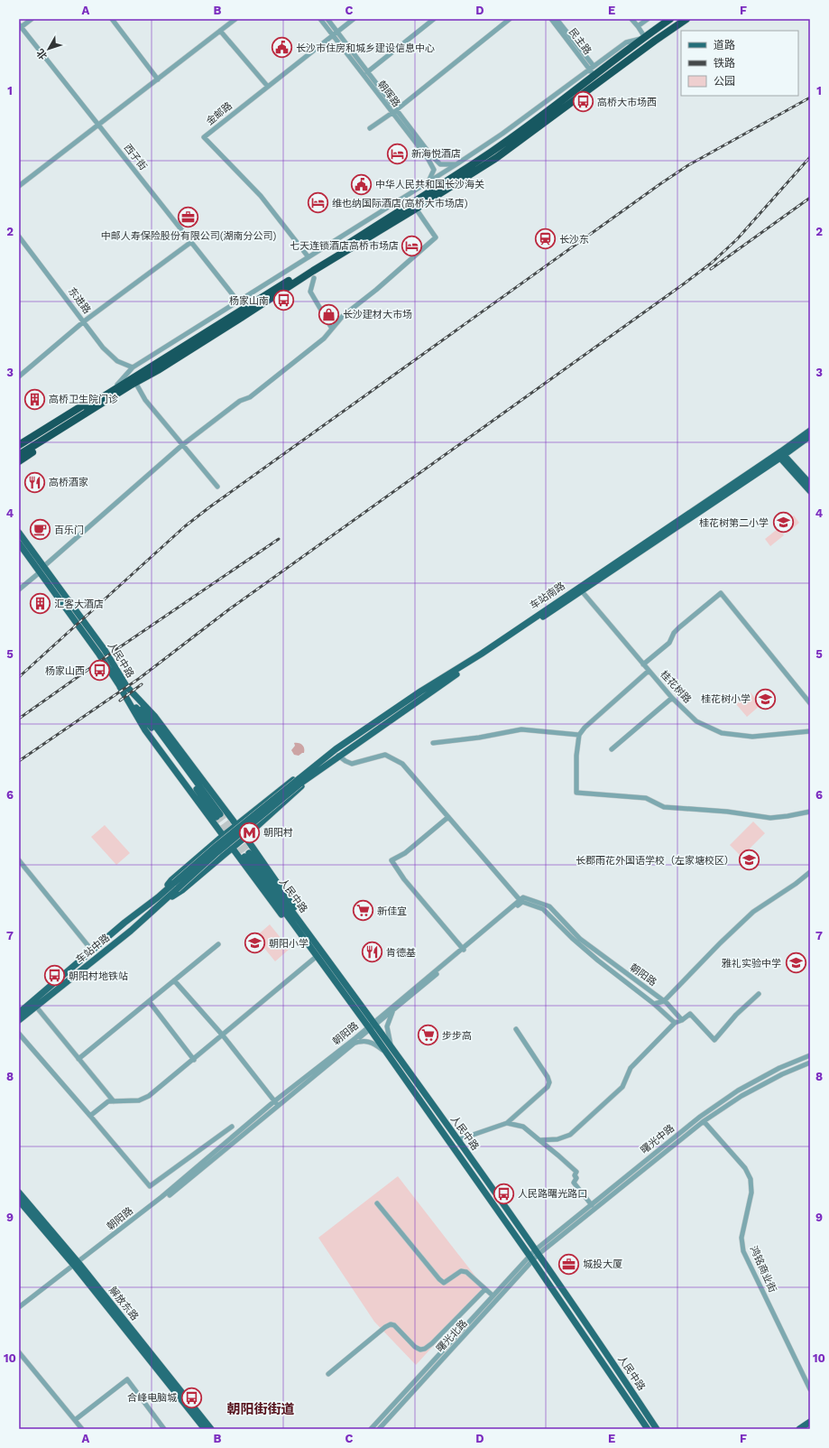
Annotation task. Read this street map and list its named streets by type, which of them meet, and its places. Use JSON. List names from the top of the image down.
{
  "streets": {
    "main road": [
      "车站南路",
      "人民中路",
      "车站中路",
      "解放东路"
    ],
    "street": [
      "民主路",
      "朝晖路",
      "金邮路",
      "西子街",
      "东进路",
      "桂花树路",
      "朝阳路",
      "曙光中路",
      "鸿铭商业街",
      "曙光北路"
    ]
  },
  "crossings": [
    ["朝晖路", "金邮路"],
    ["车站南路", "桂花树路"],
    ["车站南路", "车站中路"],
    ["人民中路", "朝阳路"],
    ["人民中路", "曙光中路"],
    ["人民中路", "曙光北路"],
    ["朝阳路", "解放东路"],
    ["曙光中路", "鸿铭商业街"],
    ["曙光中路", "曙光北路"]
  ],
  "districts": ["朝阳街街道"],
  "places": {
    "public building": ["长沙市住房和城乡建设信息中心", "中华人民共和国长沙海关"],
    "bus stop": [
      "高桥大市场西",
      "杨家山南",
      "杨家山西",
      "朝阳村地铁站",
      "人民路曙光路口",
      "合峰电脑城"
    ],
    "hotel": ["新海悦酒店", "维也纳国际酒店(高桥大市场店)", "七天连锁酒店高桥市场店"],
    "office": ["中邮人寿保险股份有限公司(湖南分公司)", "城投大厦"],
    "station": ["长沙东"],
    "shop": ["长沙建材大市场"],
    "building": ["高桥卫生院门诊", "汇客大酒店"],
    "restaurant": ["高桥酒家", "肯德基"],
    "school or university": [
      "桂花树第二小学",
      "桂花树小学",
      "长郡雨花外国语学校（左家塘校区）",
      "朝阳小学",
      "雅礼实验中学"
    ],
    "cafe": ["百乐门"],
    "metro station": ["朝阳村"],
    "supermarket": ["新佳宜", "步步高"]
  },
  "legend": ["道路", "铁路", "公园"],
  "north": "bottom left",
  "grid": {
    "columns": [
      "A",
      "B",
      "C",
      "D",
      "E",
      "F"
    ],
    "rows": [
      "1",
      "2",
      "3",
      "4",
      "5",
      "6",
      "7",
      "8",
      "9",
      "10"
    ]
  }
}
